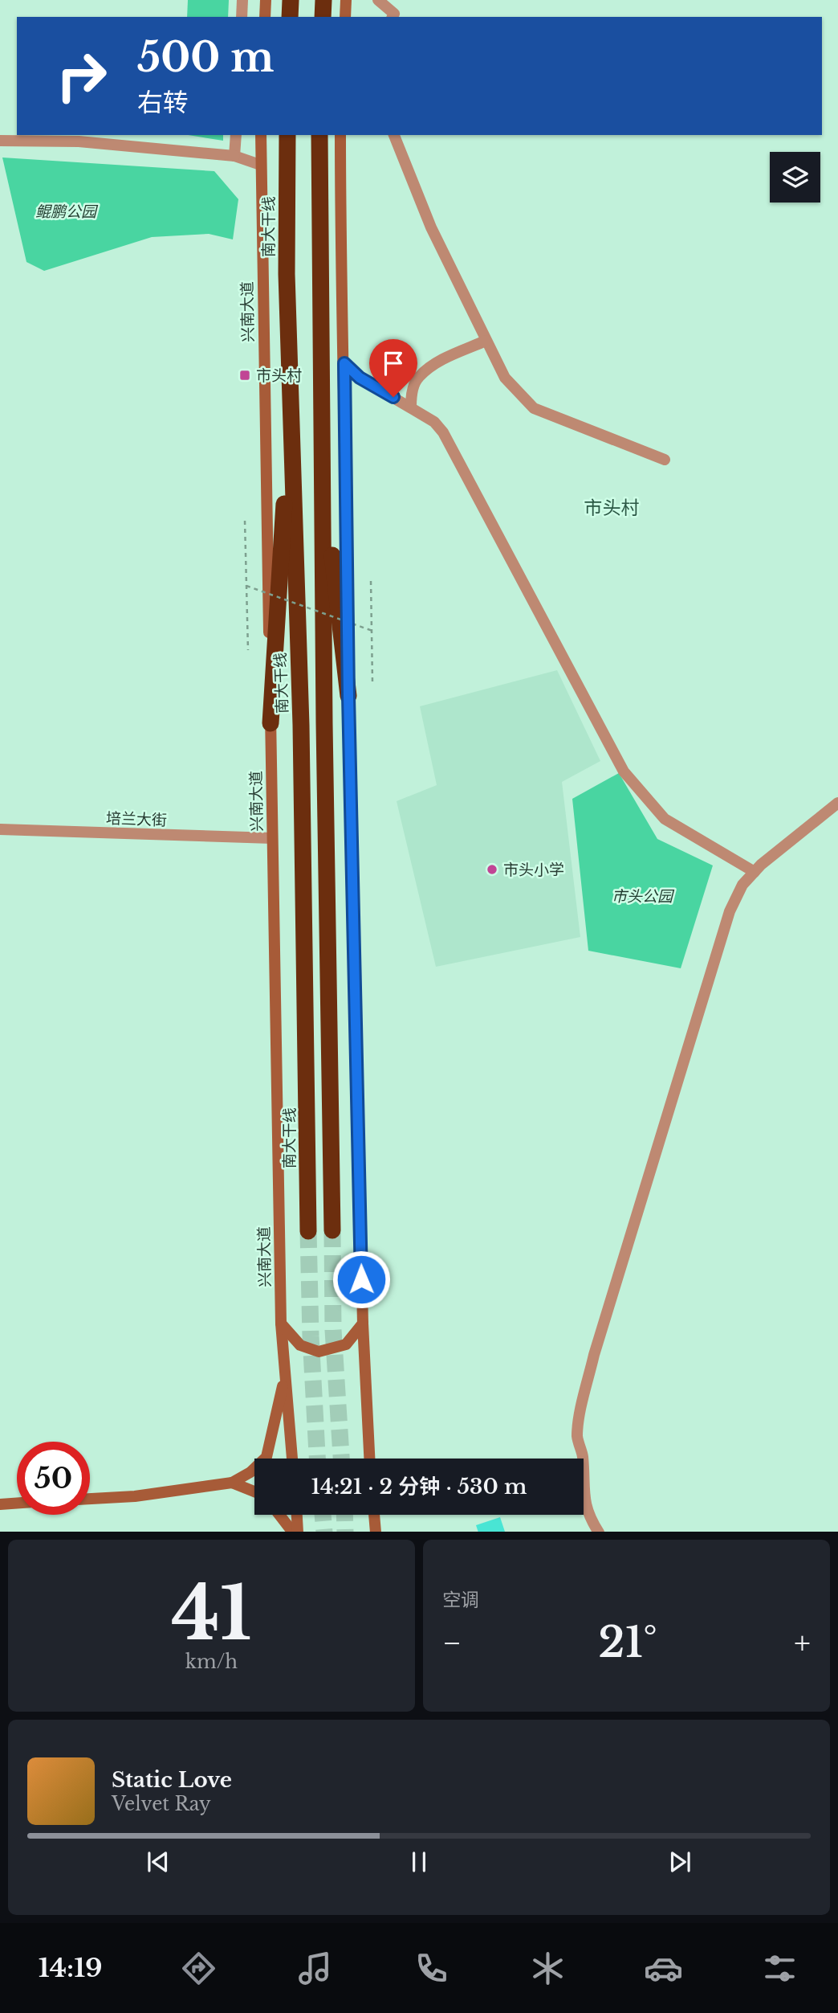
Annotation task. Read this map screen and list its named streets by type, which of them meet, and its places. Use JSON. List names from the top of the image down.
{
  "streets": {
    "highway": ["南大干线"],
    "main road": ["兴南大道"],
    "street": ["培兰大街"]
  },
  "crossings": [
    ["兴南大道", "培兰大街"]
  ],
  "districts": ["市头村"],
  "parks": ["鲲鹏公园", "市头公园"],
  "places": {
    "transit": ["市头村"],
    "other": ["市头小学"]
  },
  "page": {
    "turn": ["500 m", "右转"],
    "limit": "50",
    "trip": "14:21 · 2 分钟 · 530 m",
    "tile": [
      ["41", "km/h"],
      "空调"
    ],
    "heat": ["−", "21°", "+"],
    "song": ["Static Love", "Velvet Ray"],
    "tabs": "14:19"
  }
}
